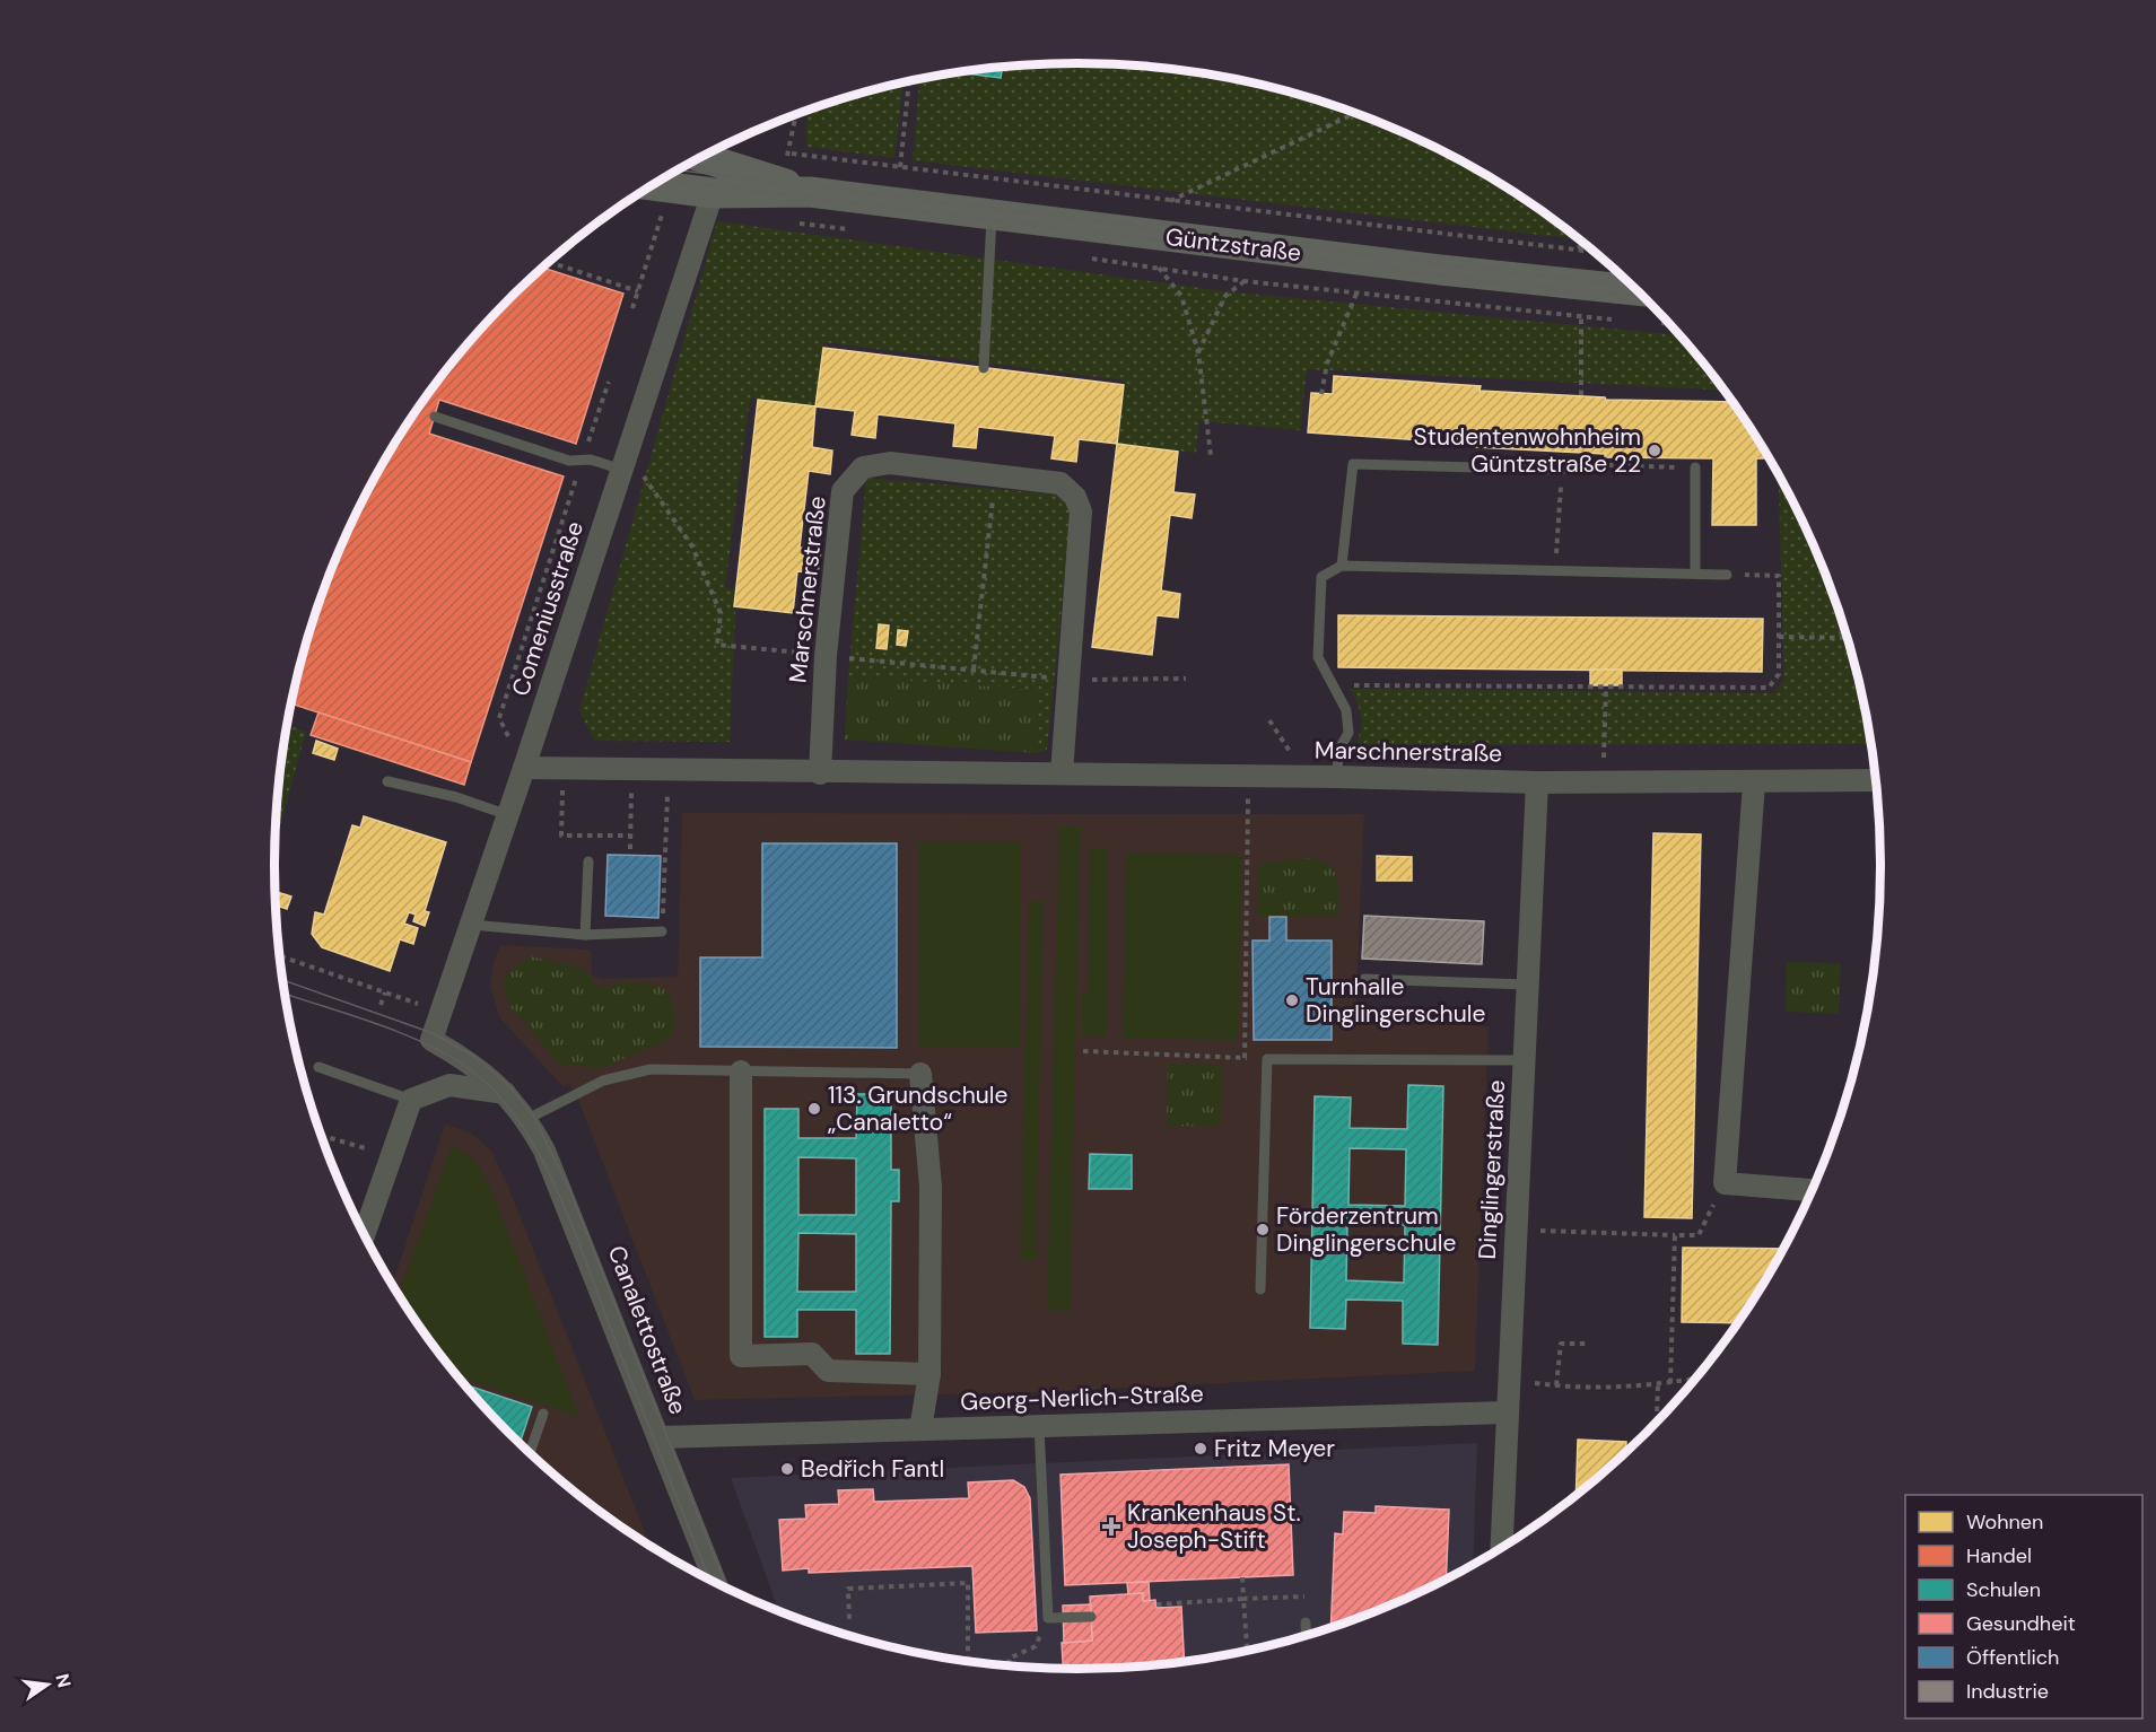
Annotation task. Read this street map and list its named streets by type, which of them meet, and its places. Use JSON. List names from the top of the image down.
{
  "streets": {
    "main road": ["Güntzstraße"],
    "street": [
      "Marschnerstraße",
      "Comeniusstraße",
      "Dinglingerstraße",
      "Canalettostraße",
      "Georg-Nerlich-Straße"
    ]
  },
  "crossings": [
    ["Güntzstraße", "Comeniusstraße"],
    ["Marschnerstraße", "Comeniusstraße"],
    ["Marschnerstraße", "Dinglingerstraße"],
    ["Comeniusstraße", "Canalettostraße"],
    ["Dinglingerstraße", "Georg-Nerlich-Straße"],
    ["Canalettostraße", "Georg-Nerlich-Straße"]
  ],
  "places": {
    "other": [
      "Studentenwohnheim Güntzstraße 22",
      "Turnhalle Dinglingerschule",
      "113. Grundschule „Canaletto“",
      "Förderzentrum Dinglingerschule",
      "Fritz Meyer",
      "Bedřich Fantl"
    ],
    "health": ["Krankenhaus St. Joseph-Stift"]
  },
  "legend": [
    "Wohnen",
    "Handel",
    "Schulen",
    "Gesundheit",
    "Öffentlich",
    "Industrie"
  ],
  "north": "right"
}
